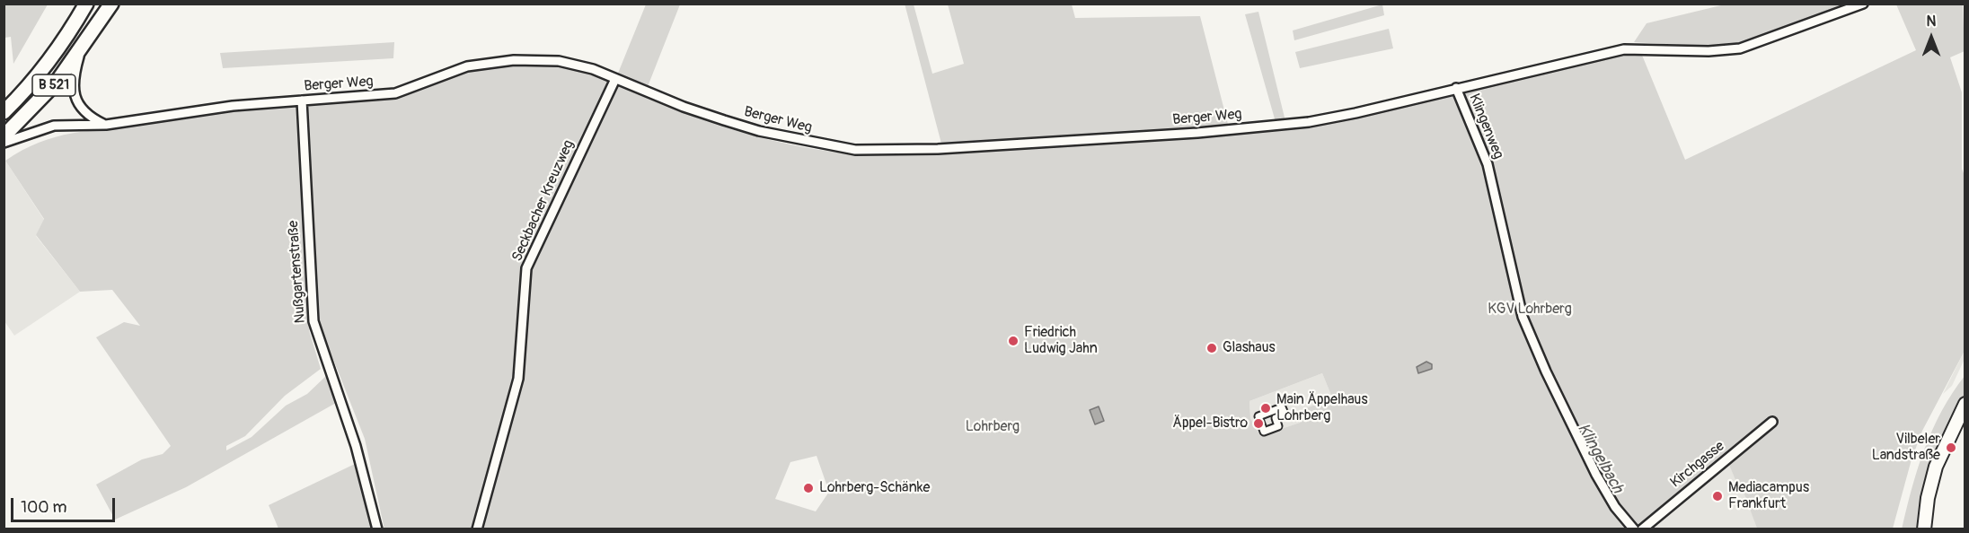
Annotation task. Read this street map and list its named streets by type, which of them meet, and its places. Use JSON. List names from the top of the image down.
{
  "streets": {
    "main road": ["B 521"],
    "street": [
      "Berger Weg",
      "Klingenweg",
      "Seckbacher Kreuzweg",
      "Nußgartenstraße",
      "Kirchgasse"
    ]
  },
  "crossings": [
    ["Berger Weg", "Klingenweg"],
    ["Berger Weg", "Seckbacher Kreuzweg"],
    ["Berger Weg", "Nußgartenstraße"]
  ],
  "water": ["Klingelbach"],
  "parks": ["KGV Lohrberg", "Lohrberg"],
  "places": [
    "Friedrich Ludwig Jahn",
    "Glashaus",
    "Main Äppelhaus Lohrberg",
    "Äppel-Bistro",
    "Vilbeler Landstraße",
    "Lohrberg-Schänke",
    "Mediacampus Frankfurt"
  ],
  "scale_bar": "100 m",
  "north": "top"
}
